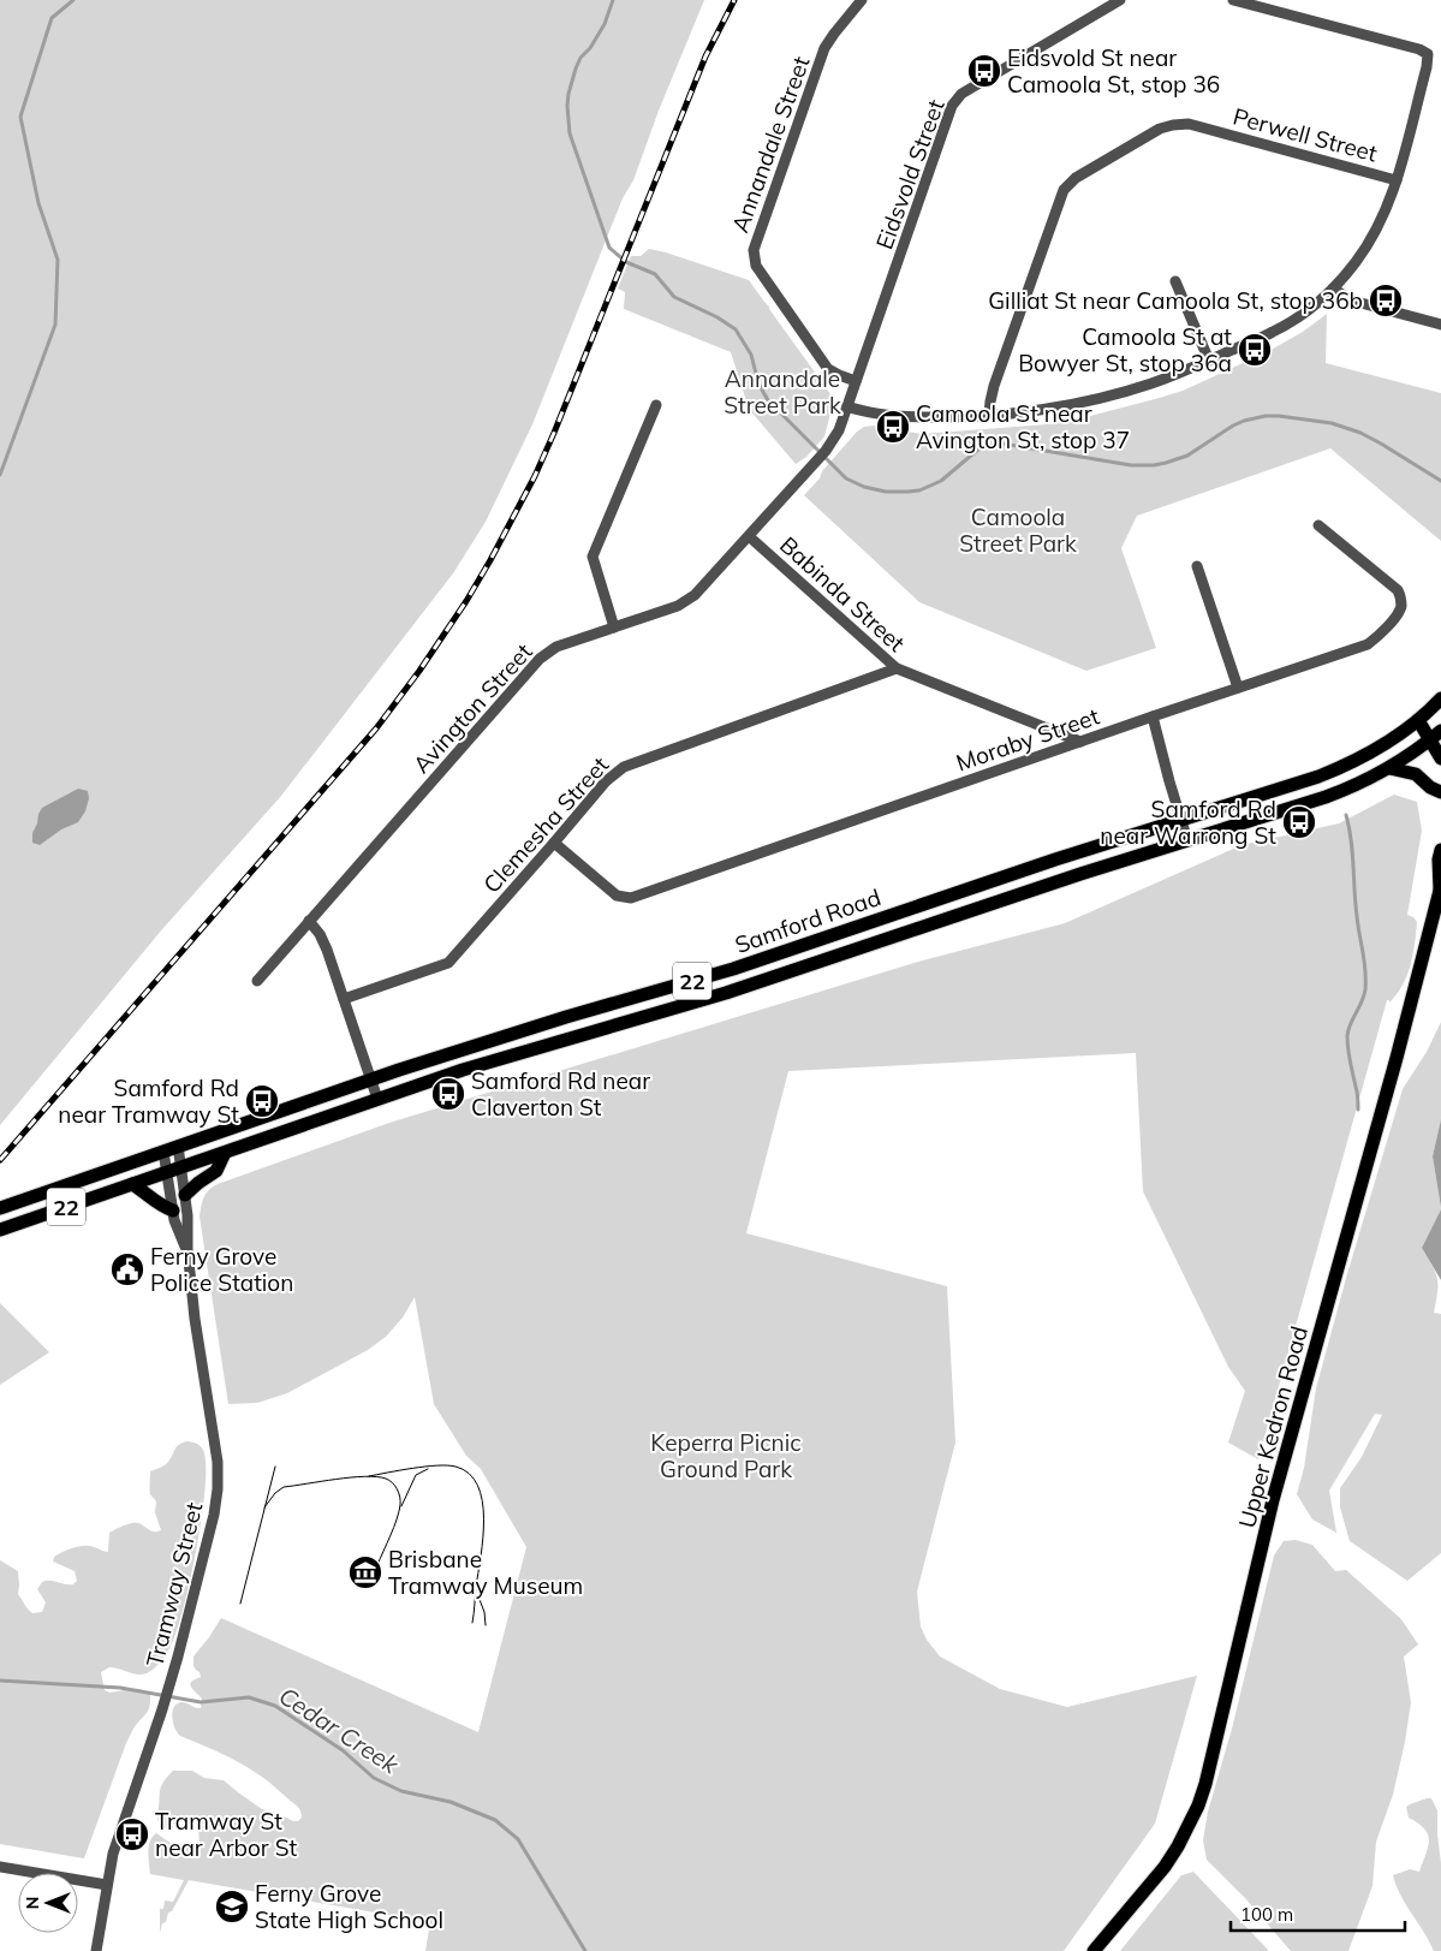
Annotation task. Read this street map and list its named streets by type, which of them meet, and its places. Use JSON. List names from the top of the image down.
{
  "streets": {
    "main road": ["Samford Road", "22", "Upper Kedron Road"],
    "street": [
      "Perwell Street",
      "Annandale Street",
      "Eidsvold Street",
      "Babinda Street",
      "Avington Street",
      "Moraby Street",
      "Clemesha Street",
      "Tramway Street"
    ]
  },
  "crossings": [
    ["Annandale Street", "Eidsvold Street"],
    ["Eidsvold Street", "Avington Street"],
    ["Babinda Street", "Avington Street"],
    ["Babinda Street", "Moraby Street"],
    ["Babinda Street", "Clemesha Street"],
    ["Moraby Street", "Clemesha Street"],
    ["Samford Road", "Tramway Street"]
  ],
  "water": ["Cedar Creek"],
  "parks": ["Annandale Street Park", "Camoola Street Park", "Keperra Picnic Ground Park"],
  "places": {
    "bus stop": [
      "Eidsvold St near Camoola St, stop 36",
      "Gilliat St near Camoola St, stop 36b",
      "Camoola St at Bowyer St, stop 36a",
      "Camoola St near Avington St, stop 37",
      "Samford Rd near Warrong St",
      "Samford Rd near Claverton St",
      "Samford Rd near Tramway St",
      "Tramway St near Arbor St"
    ],
    "public building": ["Ferny Grove Police Station"],
    "museum": ["Brisbane Tramway Museum"],
    "school or university": ["Ferny Grove State High School"]
  },
  "scale_bar": "100 m",
  "north": "left"
}
